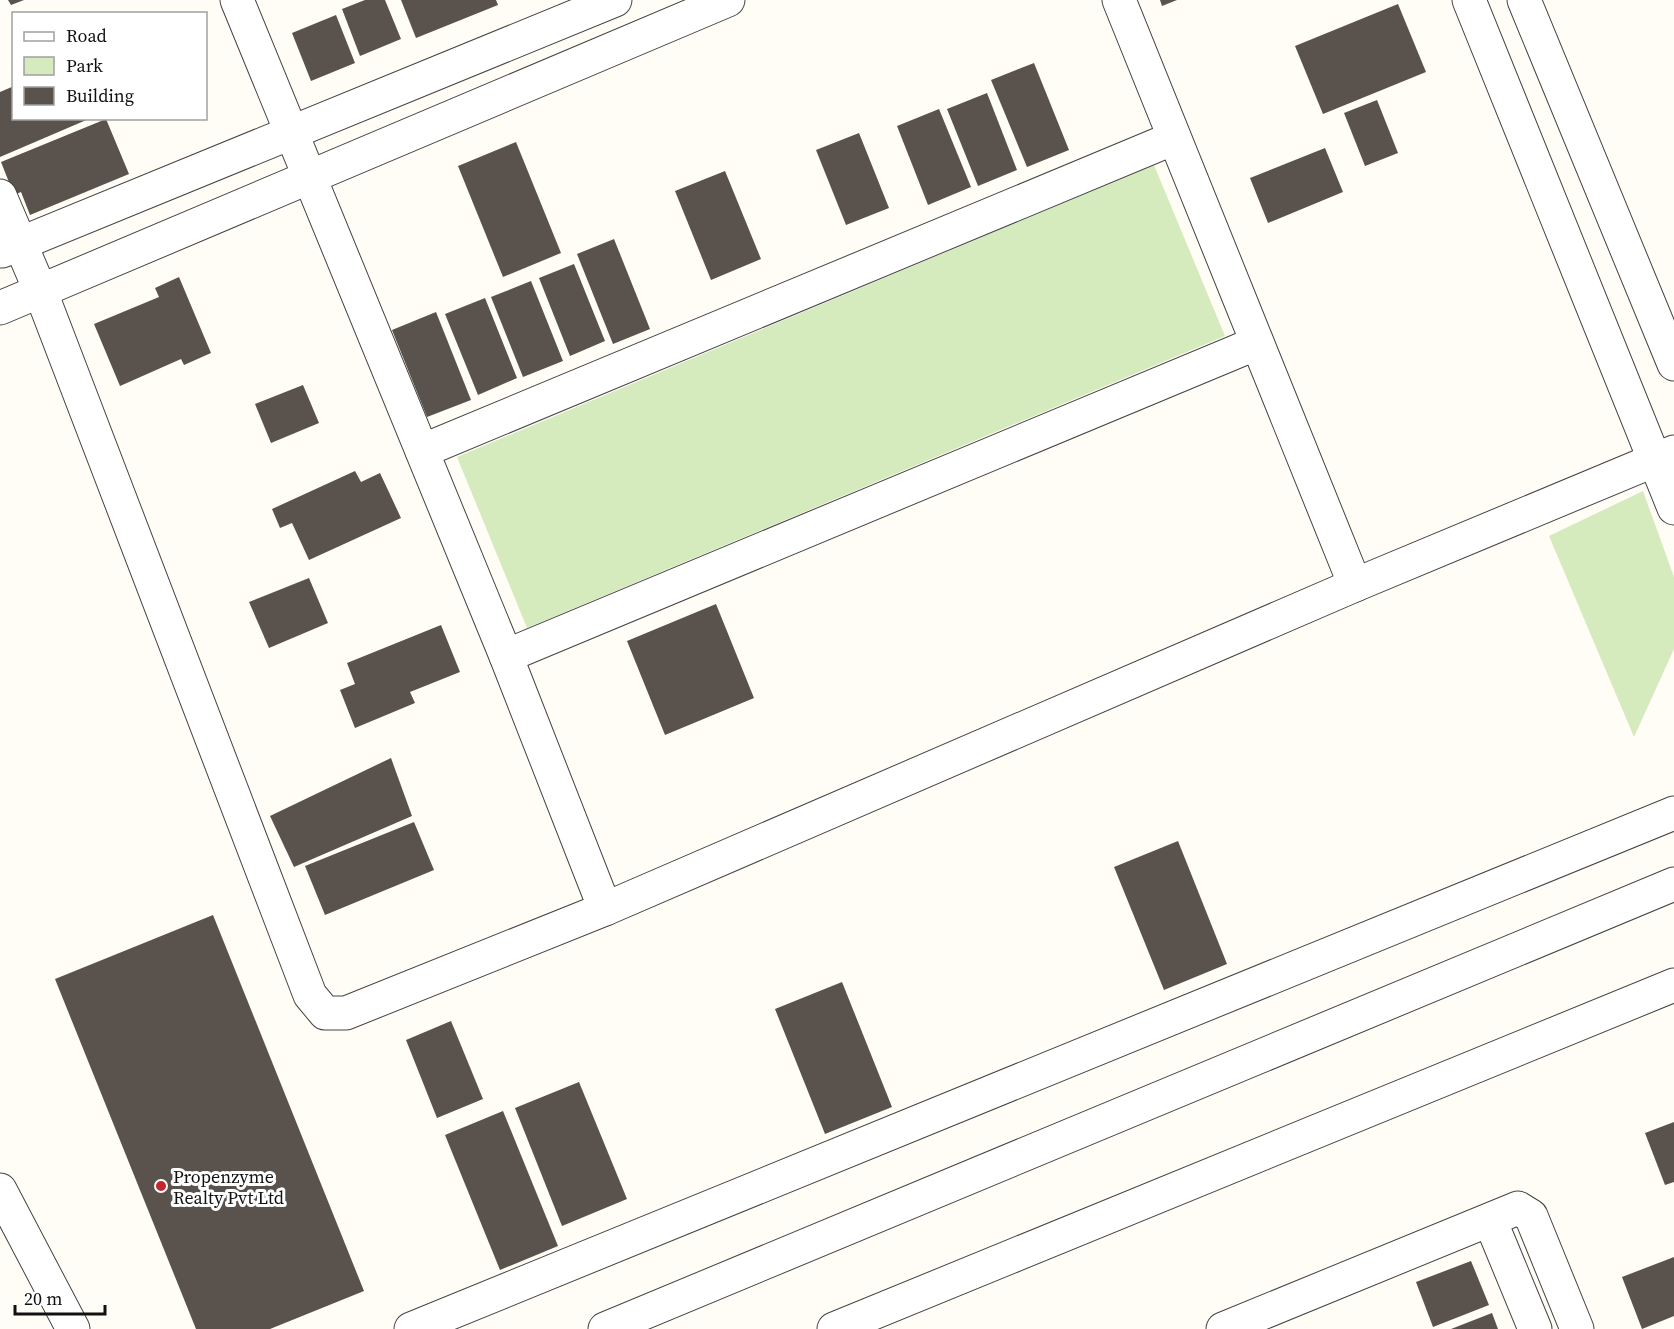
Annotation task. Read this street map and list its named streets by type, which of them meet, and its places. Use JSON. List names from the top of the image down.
{
  "places": ["Propenzyme Realty Pvt Ltd"],
  "legend": ["Road", "Park", "Building"],
  "scale_bar": "20 m"
}
